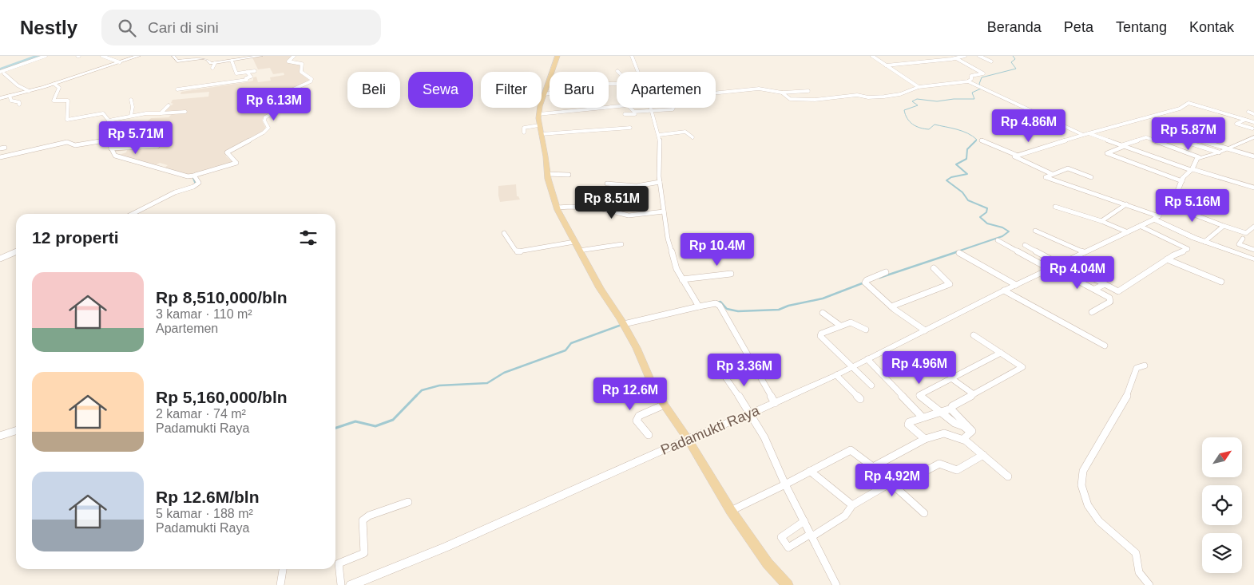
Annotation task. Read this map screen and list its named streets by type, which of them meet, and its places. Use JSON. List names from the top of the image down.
{
  "streets": {
    "street": ["Padamukti Raya"]
  },
  "north": "top right",
  "page": {
    "header": "Nestly",
    "search": "Cari di sini",
    "nav": [
      "Beranda",
      "Peta",
      "Tentang",
      "Kontak"
    ],
    "chip": [
      "Beli",
      "Sewa",
      "Filter",
      "Baru",
      "Apartemen"
    ],
    "price": [
      "Rp 6.13M",
      "Rp 4.86M",
      "Rp 5.87M",
      "Rp 5.71M",
      "Rp 8.51M",
      "Rp 5.16M",
      "Rp 10.4M",
      "Rp 4.04M",
      "Rp 4.96M",
      "Rp 3.36M",
      "Rp 12.6M",
      "Rp 4.92M"
    ],
    "heading": "12 properti",
    "list": [
      {
        "name": "Rp 8,510,000/bln",
        "note": "3 kamar · 110 m² · Apartemen"
      },
      {
        "name": "Rp 5,160,000/bln",
        "note": "2 kamar · 74 m² · Padamukti Raya"
      },
      {
        "name": "Rp 12.6M/bln",
        "note": "5 kamar · 188 m² · Padamukti Raya"
      }
    ]
  }
}
